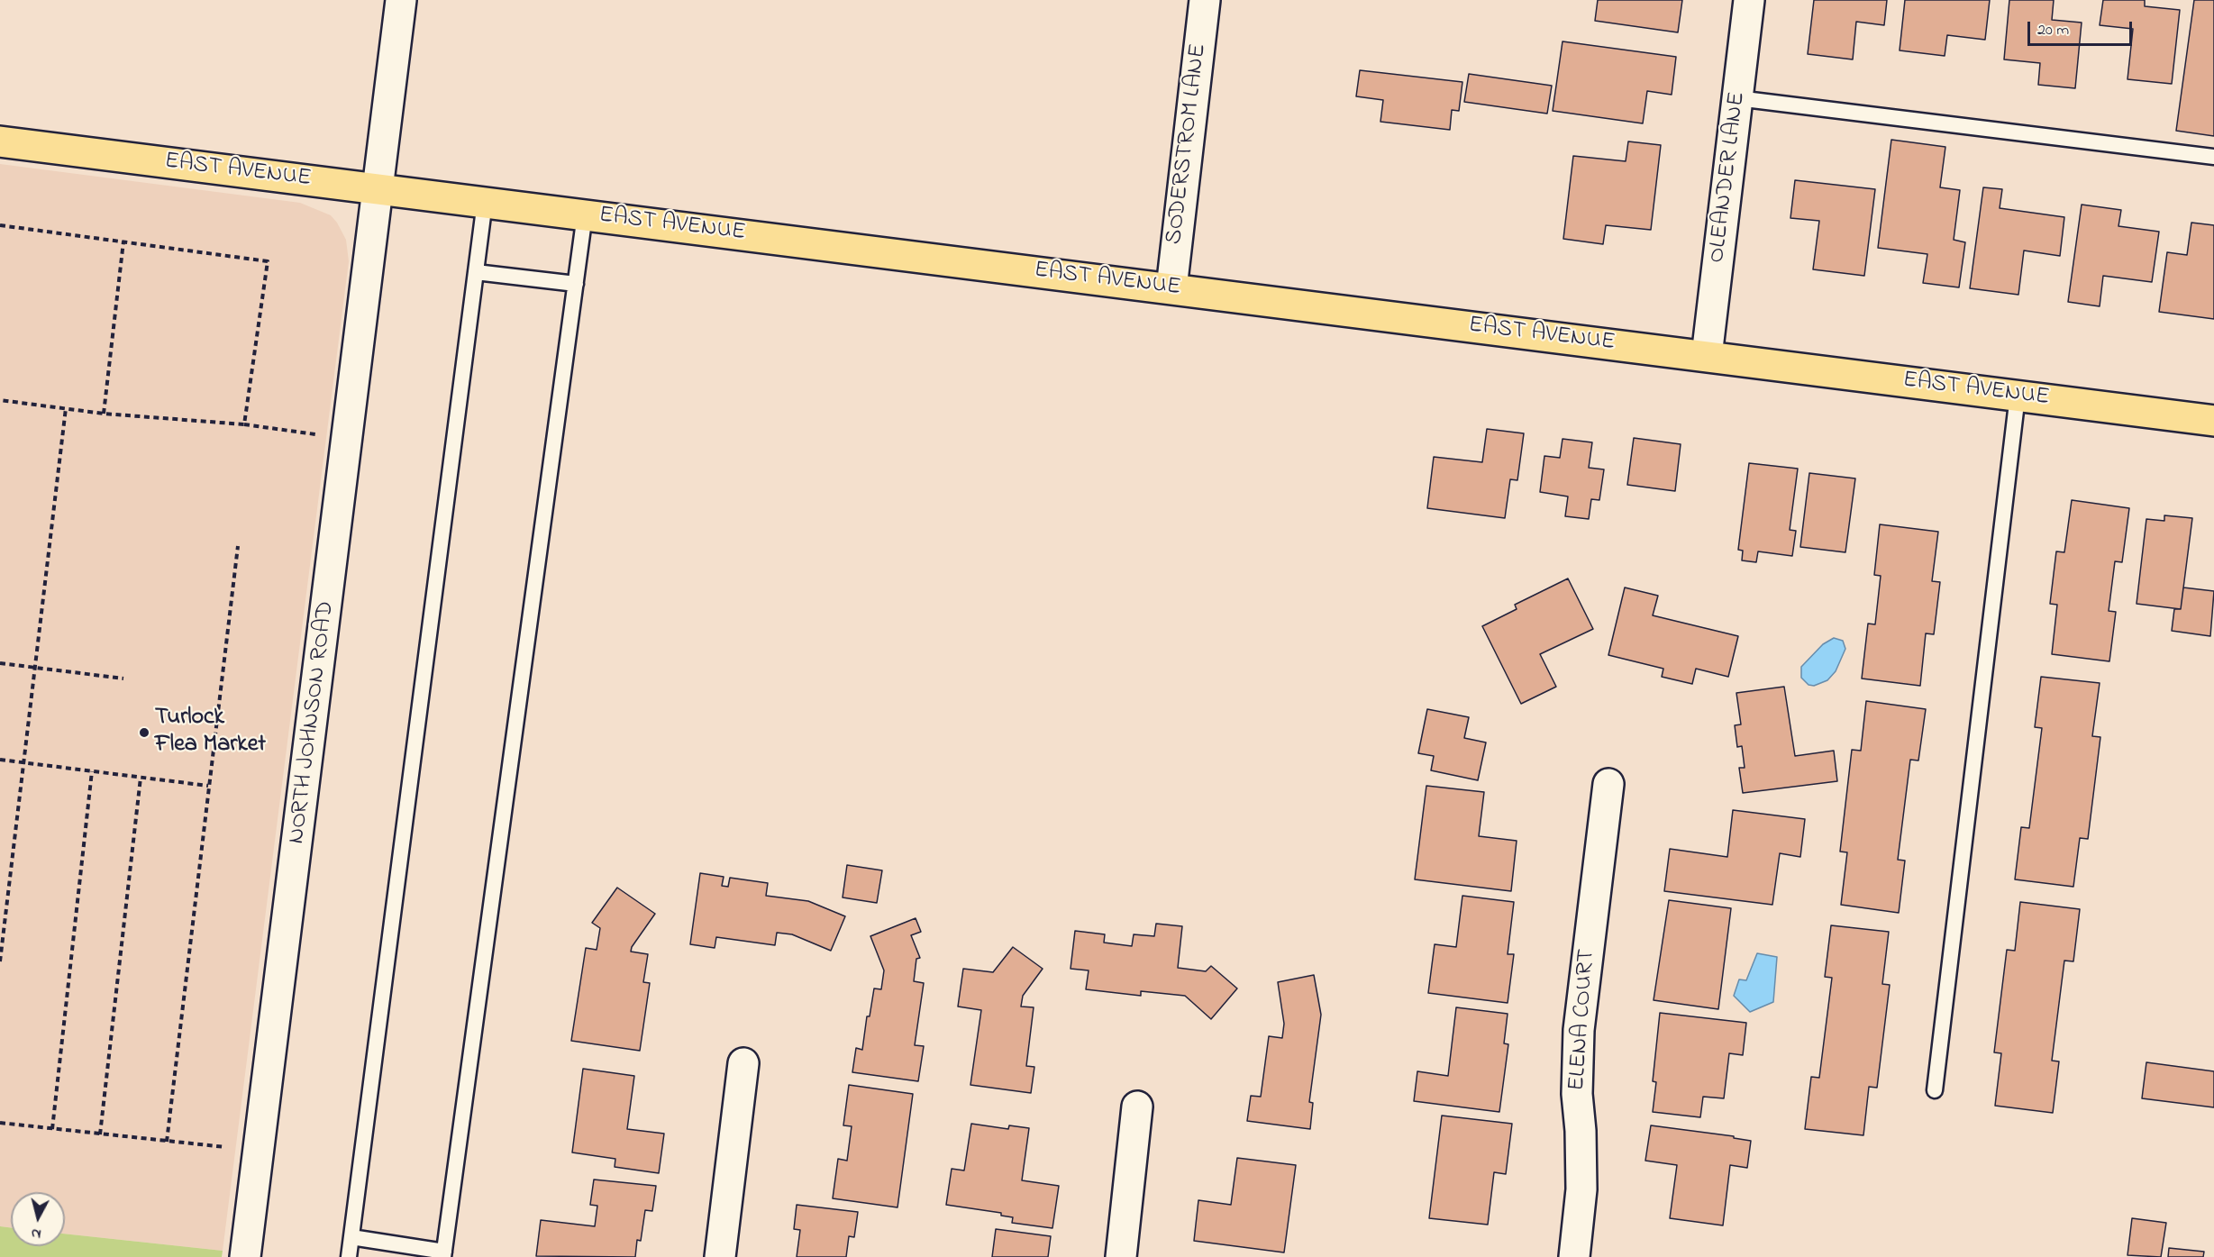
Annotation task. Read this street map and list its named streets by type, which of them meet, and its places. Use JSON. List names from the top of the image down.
{
  "streets": {
    "main road": ["EAST AVENUE"],
    "street": [
      "SODERSTROM LANE",
      "OLEANDER LANE",
      "NORTH JOHNSON ROAD",
      "ELENA COURT"
    ]
  },
  "crossings": [
    ["SODERSTROM LANE", "EAST AVENUE"],
    ["EAST AVENUE", "OLEANDER LANE"],
    ["EAST AVENUE", "NORTH JOHNSON ROAD"]
  ],
  "places": ["Turlock Flea Market"],
  "scale_bar": "20 m",
  "north": "bottom"
}
